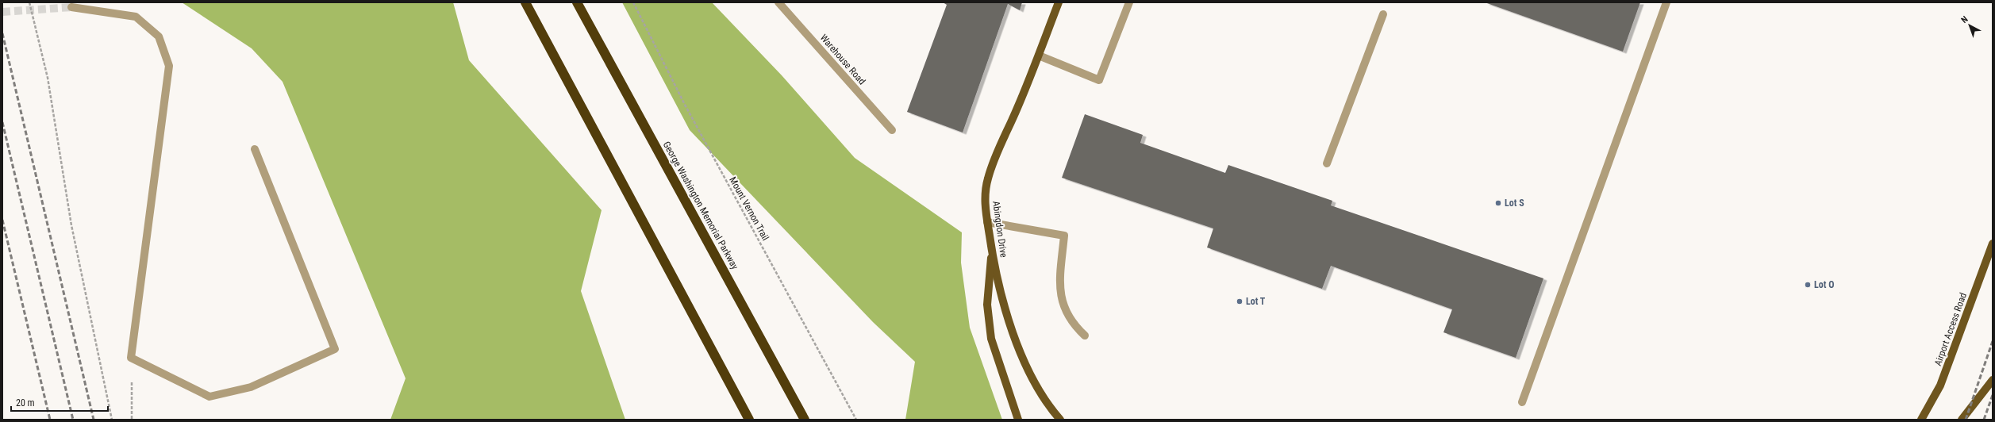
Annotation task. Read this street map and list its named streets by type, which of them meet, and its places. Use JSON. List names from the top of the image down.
{
  "streets": {
    "highway": ["George Washington Memorial Parkway"],
    "main road": ["Abingdon Drive", "Airport Access Road"],
    "lane": ["Warehouse Road"],
    "path": ["Mount Vernon Trail"]
  },
  "places": ["Lot S", "Lot O", "Lot T"],
  "scale_bar": "20 m",
  "north": "top left"
}
